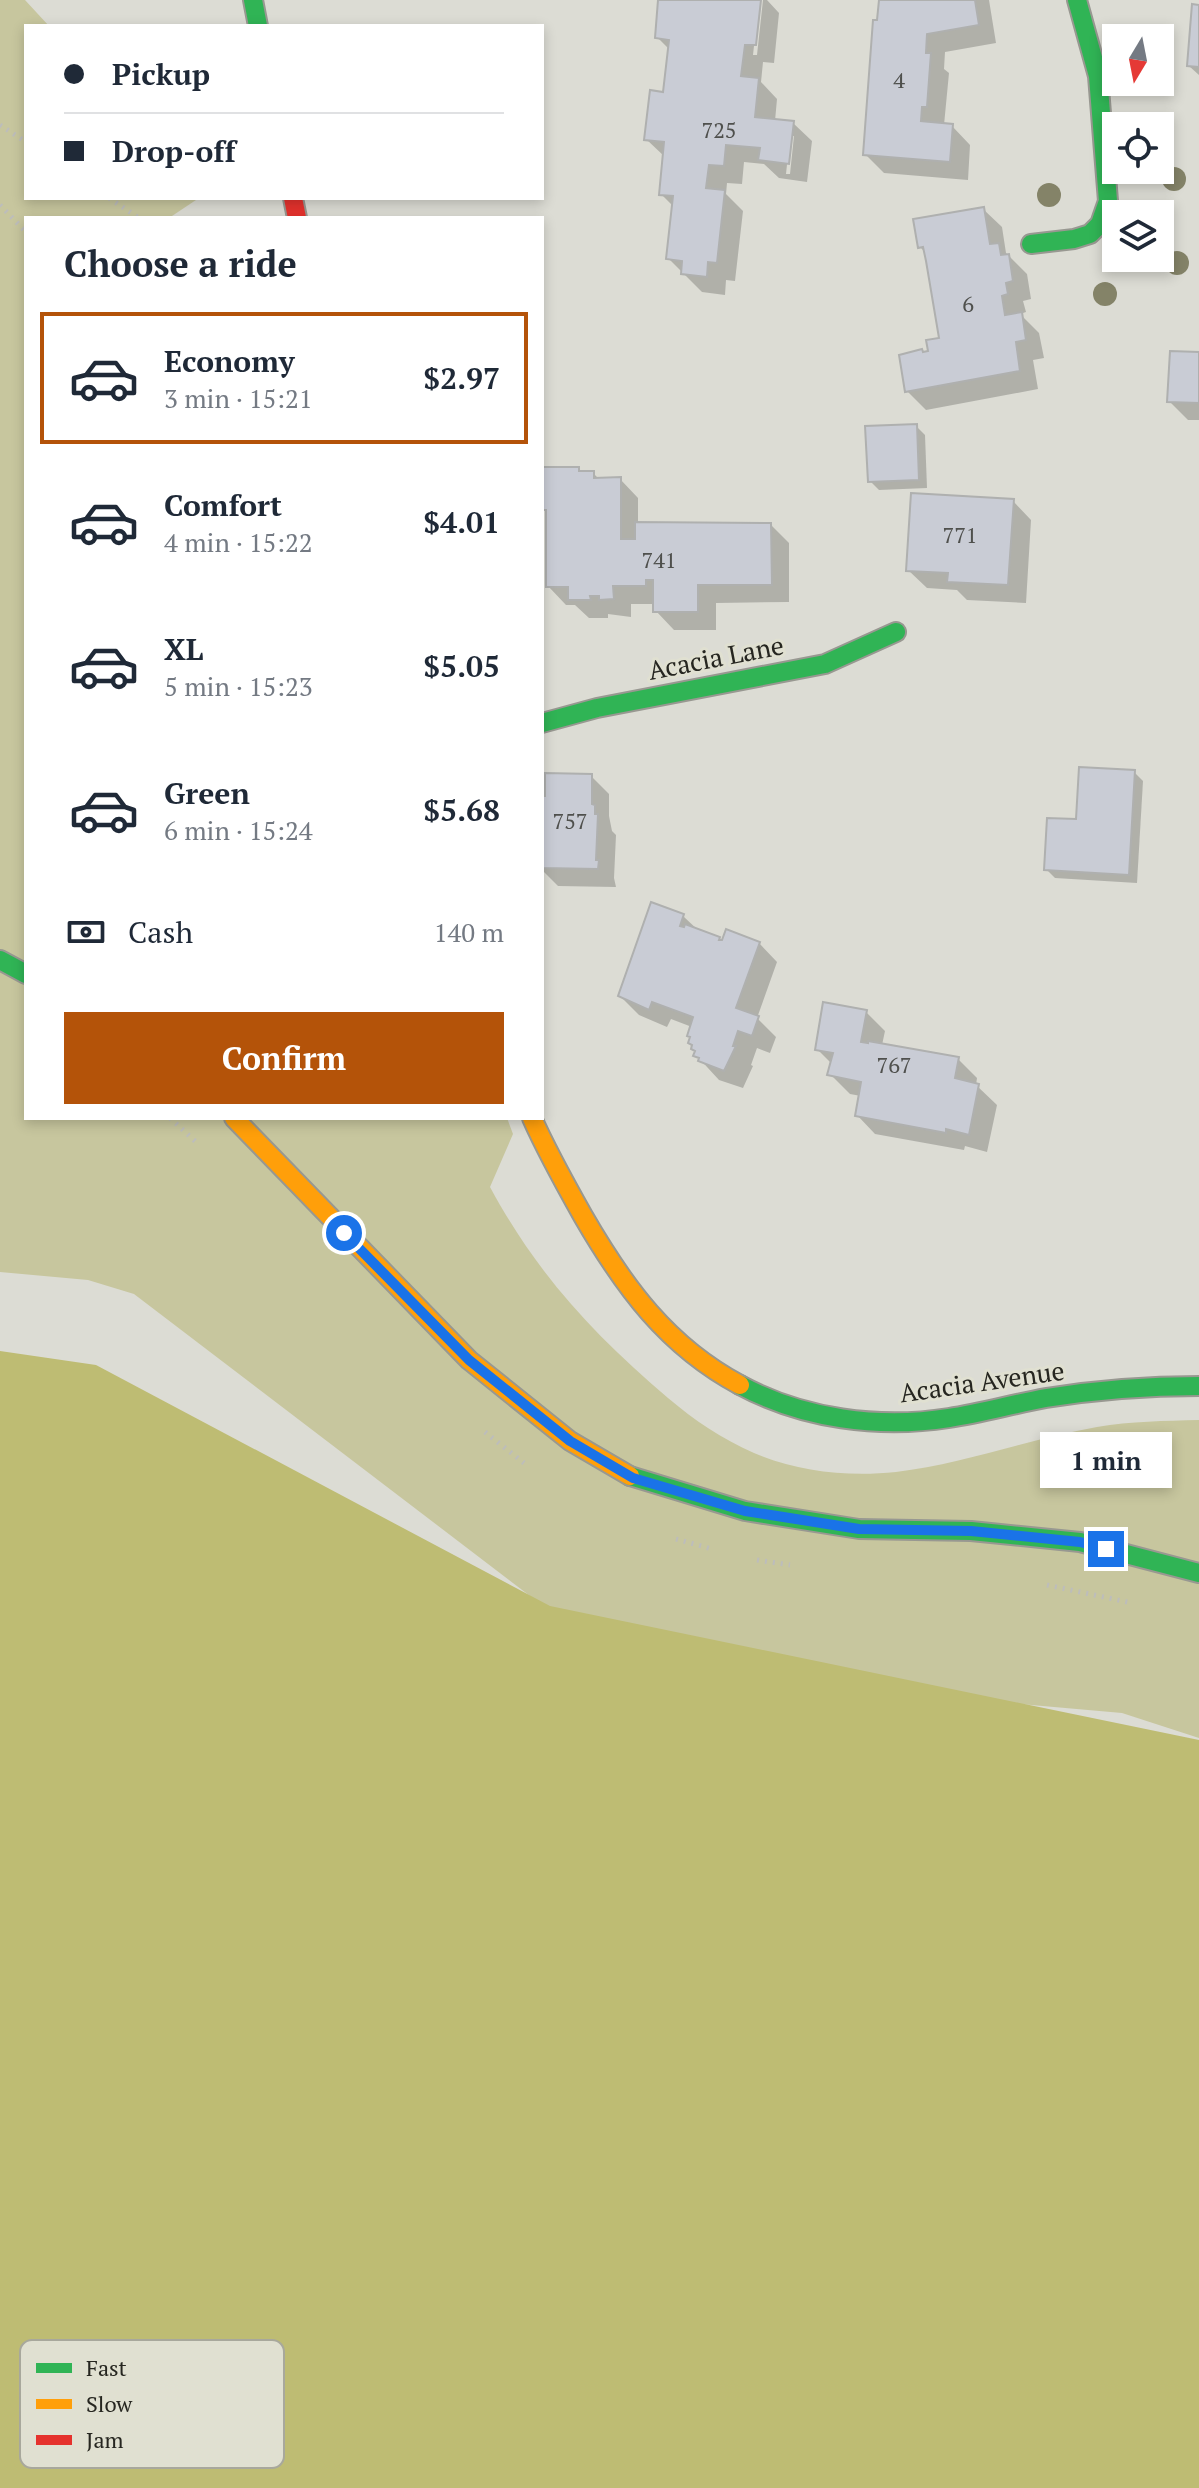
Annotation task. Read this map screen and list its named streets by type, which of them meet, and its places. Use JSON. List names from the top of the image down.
{
  "streets": {
    "street": ["Acacia Lane", "Acacia Avenue"]
  },
  "house_numbers": [
    "4",
    "725",
    "6",
    "771",
    "741",
    "757",
    "767"
  ],
  "legend": ["Fast", "Slow", "Jam"],
  "north": "bottom",
  "page": {
    "banner": ["Pickup", "Drop-off"],
    "heading": "Choose a ride",
    "list": [
      {
        "name": "Economy",
        "note": "3 min · 15:21",
        "value": "$2.97"
      },
      {
        "name": "Comfort",
        "note": "4 min · 15:22",
        "value": "$4.01"
      },
      {
        "name": "XL",
        "note": "5 min · 15:23",
        "value": "$5.05"
      },
      {
        "name": "Green",
        "note": "6 min · 15:24",
        "value": "$5.68"
      }
    ],
    "pay": ["Cash", "140 m"],
    "buttons": "Confirm",
    "bubble": "1 min"
  }
}
